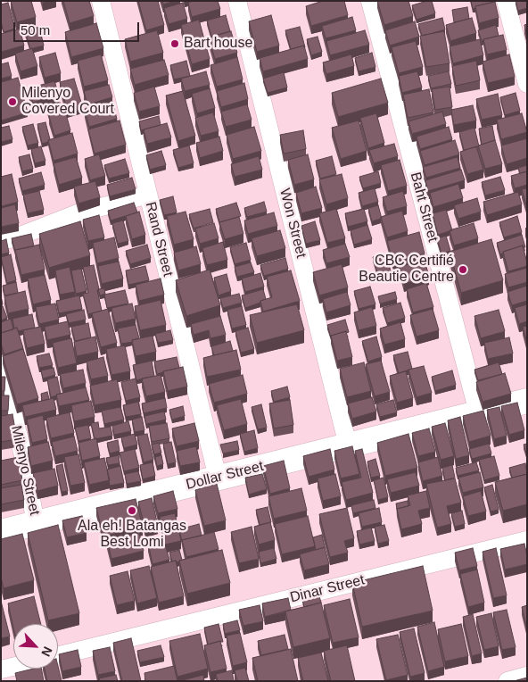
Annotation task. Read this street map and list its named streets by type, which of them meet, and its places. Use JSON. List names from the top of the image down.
{
  "streets": {
    "street": [
      "Baht Street",
      "Won Street",
      "Rand Street",
      "Milenyo Street",
      "Dollar Street",
      "Dinar Street"
    ]
  },
  "crossings": [
    ["Baht Street", "Dollar Street"],
    ["Won Street", "Dollar Street"],
    ["Rand Street", "Dollar Street"],
    ["Milenyo Street", "Dollar Street"]
  ],
  "places": [
    "Bart house",
    "Milenyo Covered Court",
    "CBC Certifié Beautie Centre",
    "Ala eh! Batangas Best Lomi"
  ],
  "scale_bar": "50 m",
  "north": "bottom right"
}
